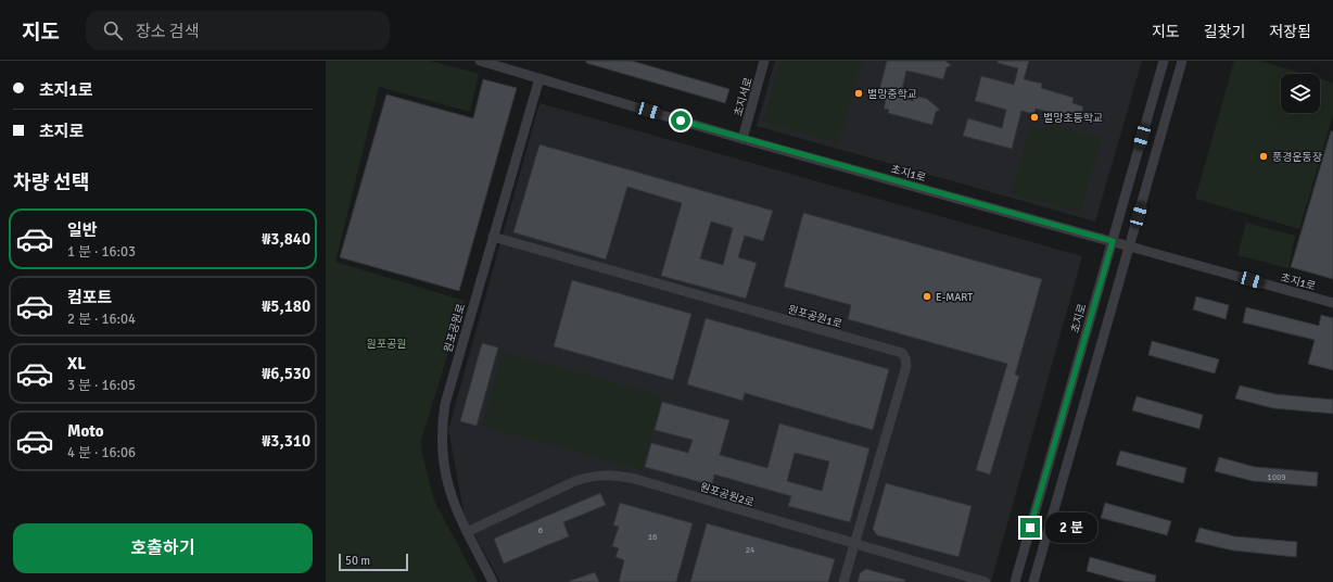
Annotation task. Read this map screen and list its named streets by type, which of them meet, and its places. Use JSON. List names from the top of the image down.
{
  "streets": {
    "street": [
      "초지서로",
      "초지1로",
      "원포공원1로",
      "초지로",
      "원포공원로",
      "원포공원2로"
    ]
  },
  "crossings": [
    ["초지서로", "초지1로"],
    ["초지1로", "초지로"],
    ["초지1로", "원포공원로"],
    ["원포공원1로", "원포공원로"],
    ["원포공원1로", "원포공원2로"],
    ["원포공원로", "원포공원2로"]
  ],
  "parks": ["원포공원"],
  "places": [
    "별망중학교",
    "별망초등학교",
    "풍경운동장",
    "E-MART"
  ],
  "house_numbers": [
    "1009",
    "6",
    "16",
    "24"
  ],
  "scale_bar": "50 m",
  "page": {
    "header": "지도",
    "search": "장소 검색",
    "nav": ["지도", "길찾기", "저장됨"],
    "banner": ["초지1로", "초지로"],
    "heading": "차량 선택",
    "list": [
      {
        "name": "일반",
        "note": "1 분 · 16:03",
        "value": "₩3,840"
      },
      {
        "name": "컴포트",
        "note": "2 분 · 16:04",
        "value": "₩5,180"
      },
      {
        "name": "XL",
        "note": "3 분 · 16:05",
        "value": "₩6,530"
      },
      {
        "name": "Moto",
        "note": "4 분 · 16:06",
        "value": "₩3,310"
      }
    ],
    "bubble": "2 분",
    "buttons": "호출하기",
    "scale": "50 m"
  }
}
